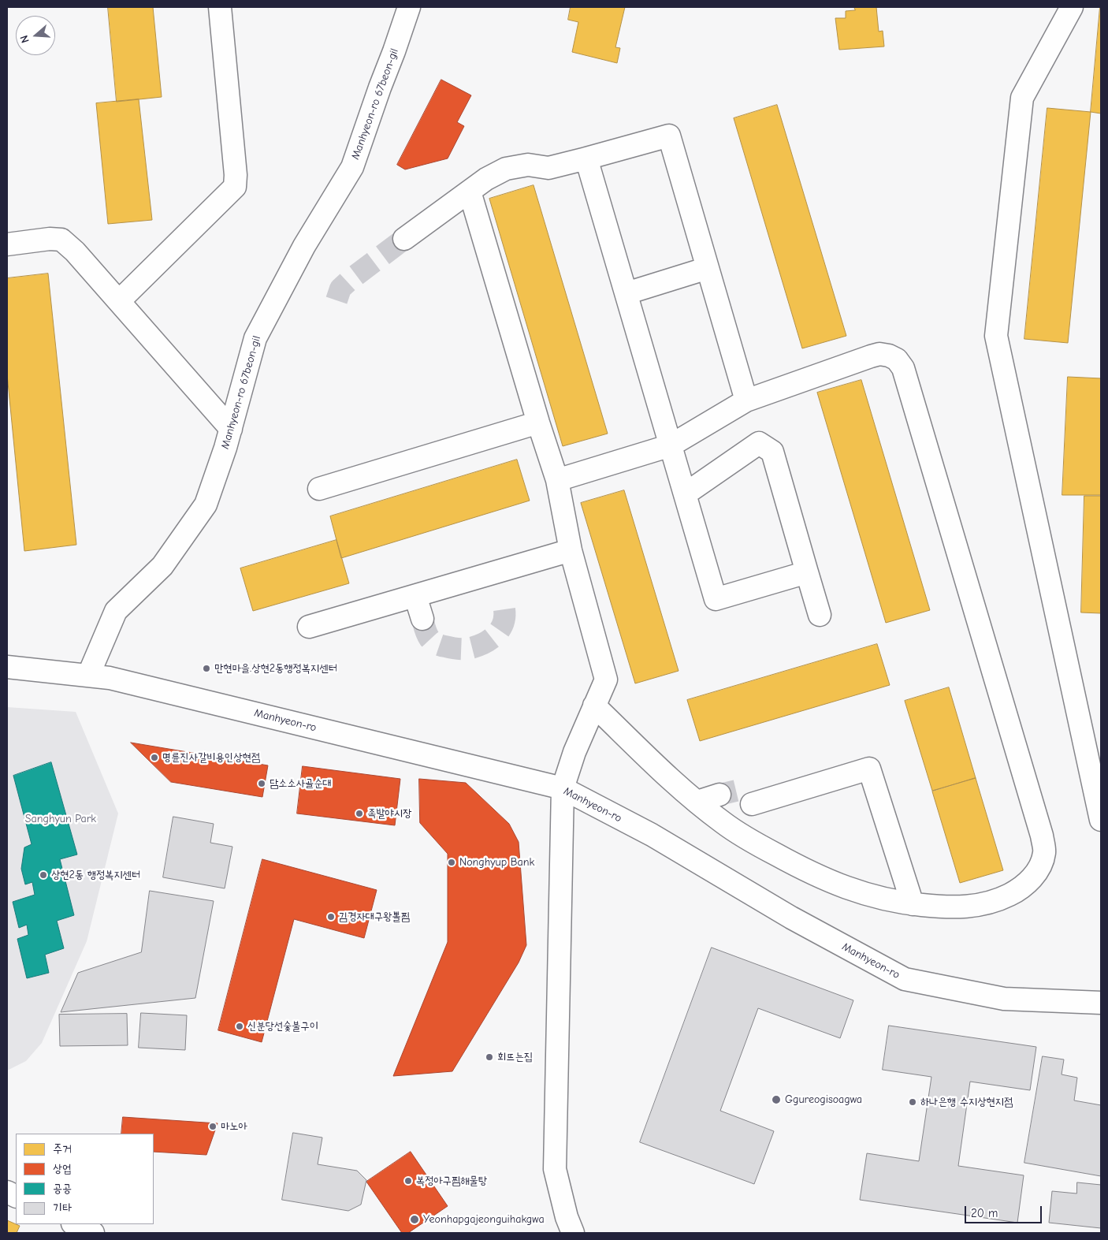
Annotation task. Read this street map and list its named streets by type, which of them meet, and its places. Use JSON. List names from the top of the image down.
{
  "streets": {
    "street": ["Manhyeon-ro 67beon-gil", "Manhyeon-ro"]
  },
  "crossings": [
    ["Manhyeon-ro 67beon-gil", "Manhyeon-ro"]
  ],
  "parks": ["Sanghyun Park"],
  "places": [
    "만현마을.상현2동행정복지센터",
    "명륜진사갈비용인상현점",
    "담소소사골순대",
    "족발야시장",
    "Nonghyup Bank",
    "상현2동 행정복지센터",
    "김경자대구왕뽈찜",
    "신분당선숯불구이",
    "회뜨는집",
    "Ggureogisoagwa",
    "하나은행 수지상현지점",
    "마노아",
    "복정아구찜해물탕",
    "Yeonhapgajeonguihakgwa"
  ],
  "legend": [
    "주거",
    "상업",
    "공공",
    "기타"
  ],
  "scale_bar": "20 m",
  "north": "left"
}
